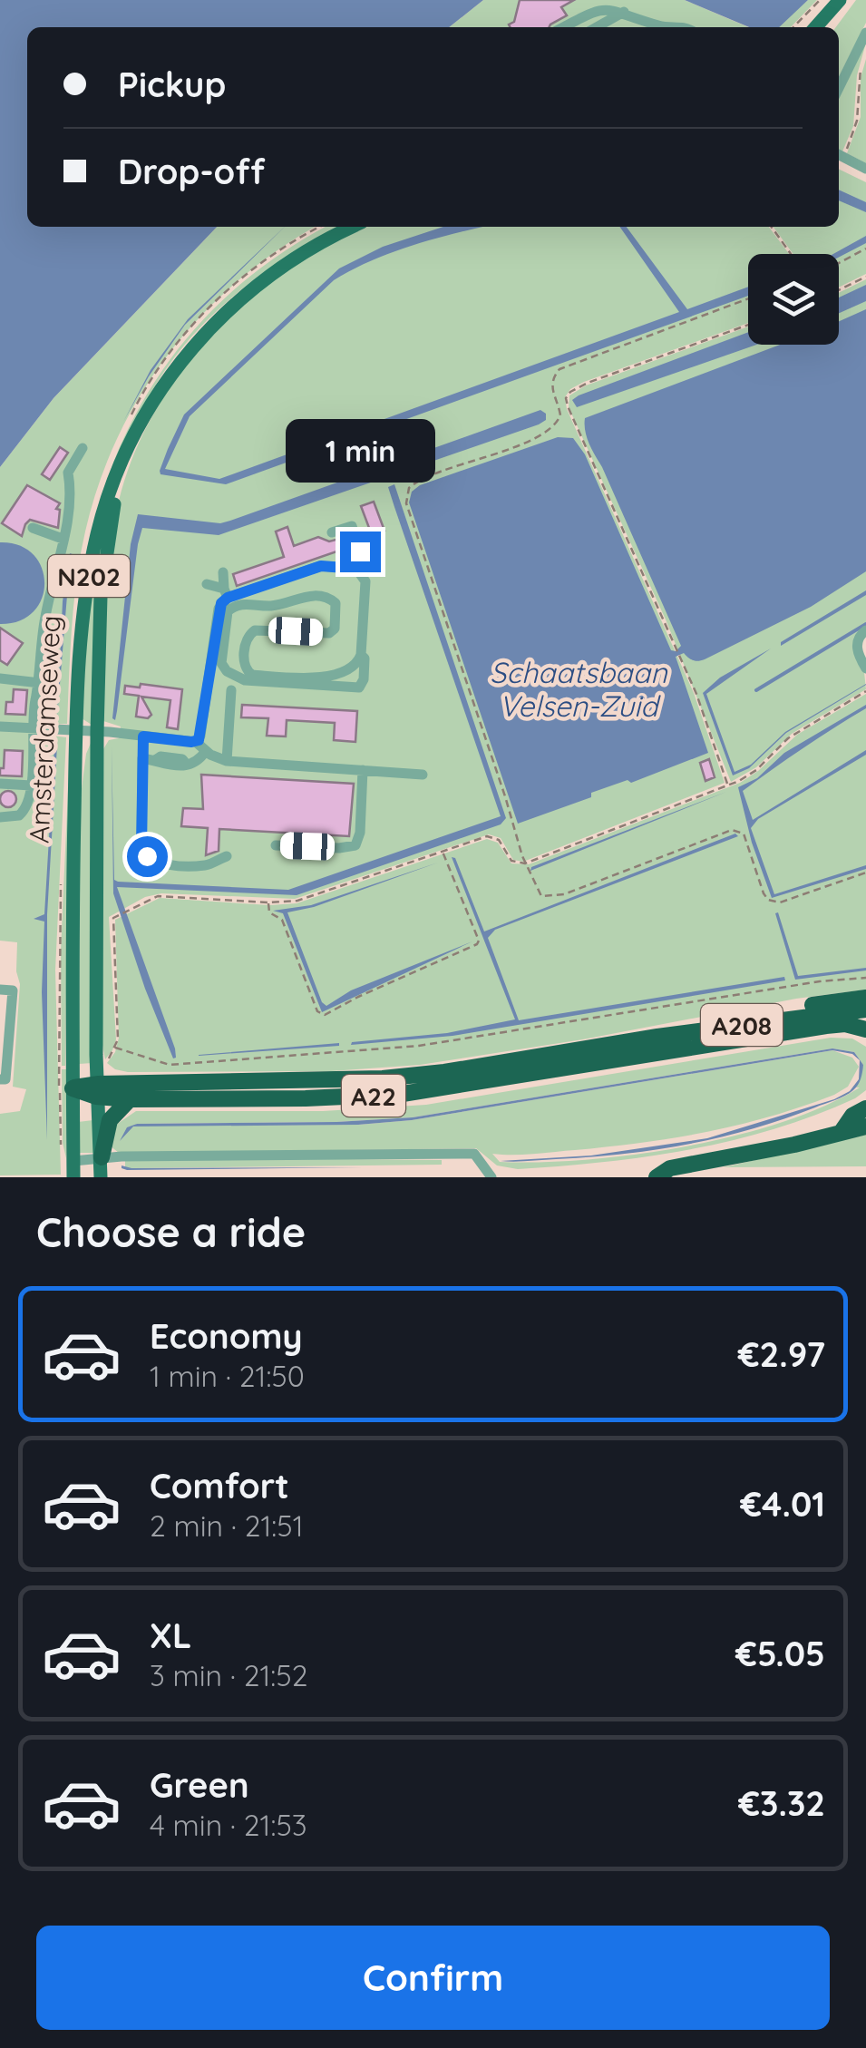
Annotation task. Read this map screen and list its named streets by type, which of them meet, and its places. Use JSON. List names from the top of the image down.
{
  "streets": {
    "highway": ["A208", "A22"],
    "main road": ["N202", "Amsterdamseweg"]
  },
  "crossings": [
    ["Amsterdamseweg", "A22"],
    ["A208", "A22"]
  ],
  "water": ["Schaatsbaan Velsen-Zuid"],
  "page": {
    "banner": ["Pickup", "Drop-off"],
    "bubble": "1 min",
    "heading": "Choose a ride",
    "list": [
      {
        "name": "Economy",
        "note": "1 min · 21:50",
        "value": "€2.97"
      },
      {
        "name": "Comfort",
        "note": "2 min · 21:51",
        "value": "€4.01"
      },
      {
        "name": "XL",
        "note": "3 min · 21:52",
        "value": "€5.05"
      },
      {
        "name": "Green",
        "note": "4 min · 21:53",
        "value": "€3.32"
      }
    ],
    "buttons": "Confirm"
  }
}
